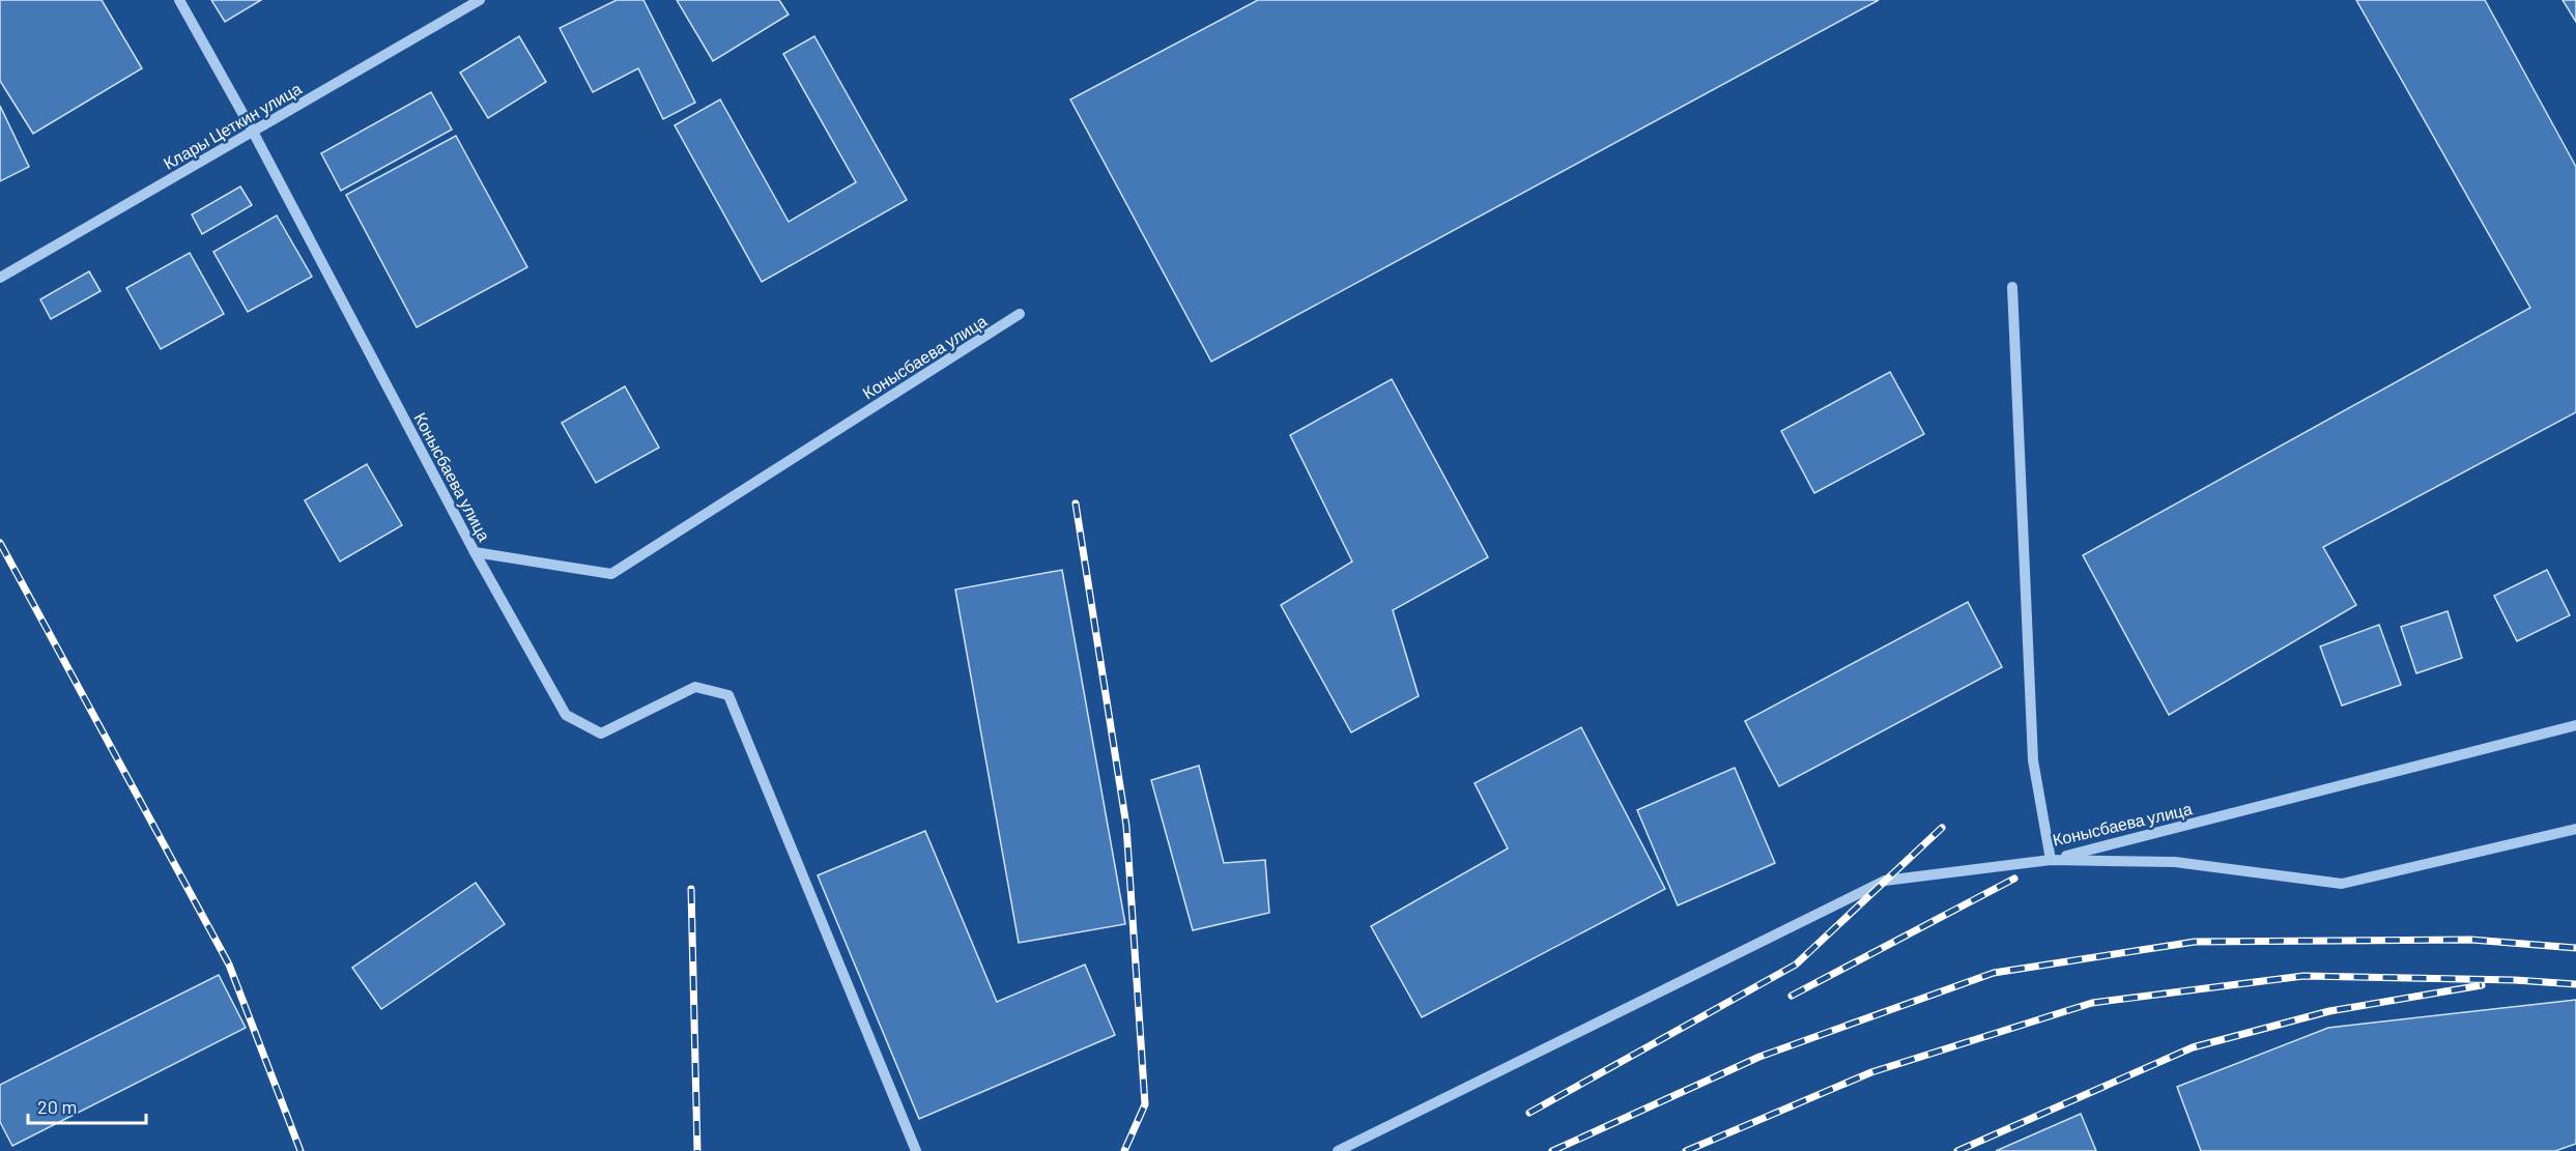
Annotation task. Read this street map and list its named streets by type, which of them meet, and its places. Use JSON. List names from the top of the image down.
{
  "streets": {
    "street": ["Клары Цеткин улица", "Конысбаева улица"]
  },
  "crossings": [
    ["Клары Цеткин улица", "Конысбаева улица"]
  ],
  "scale_bar": "20 m"
}
